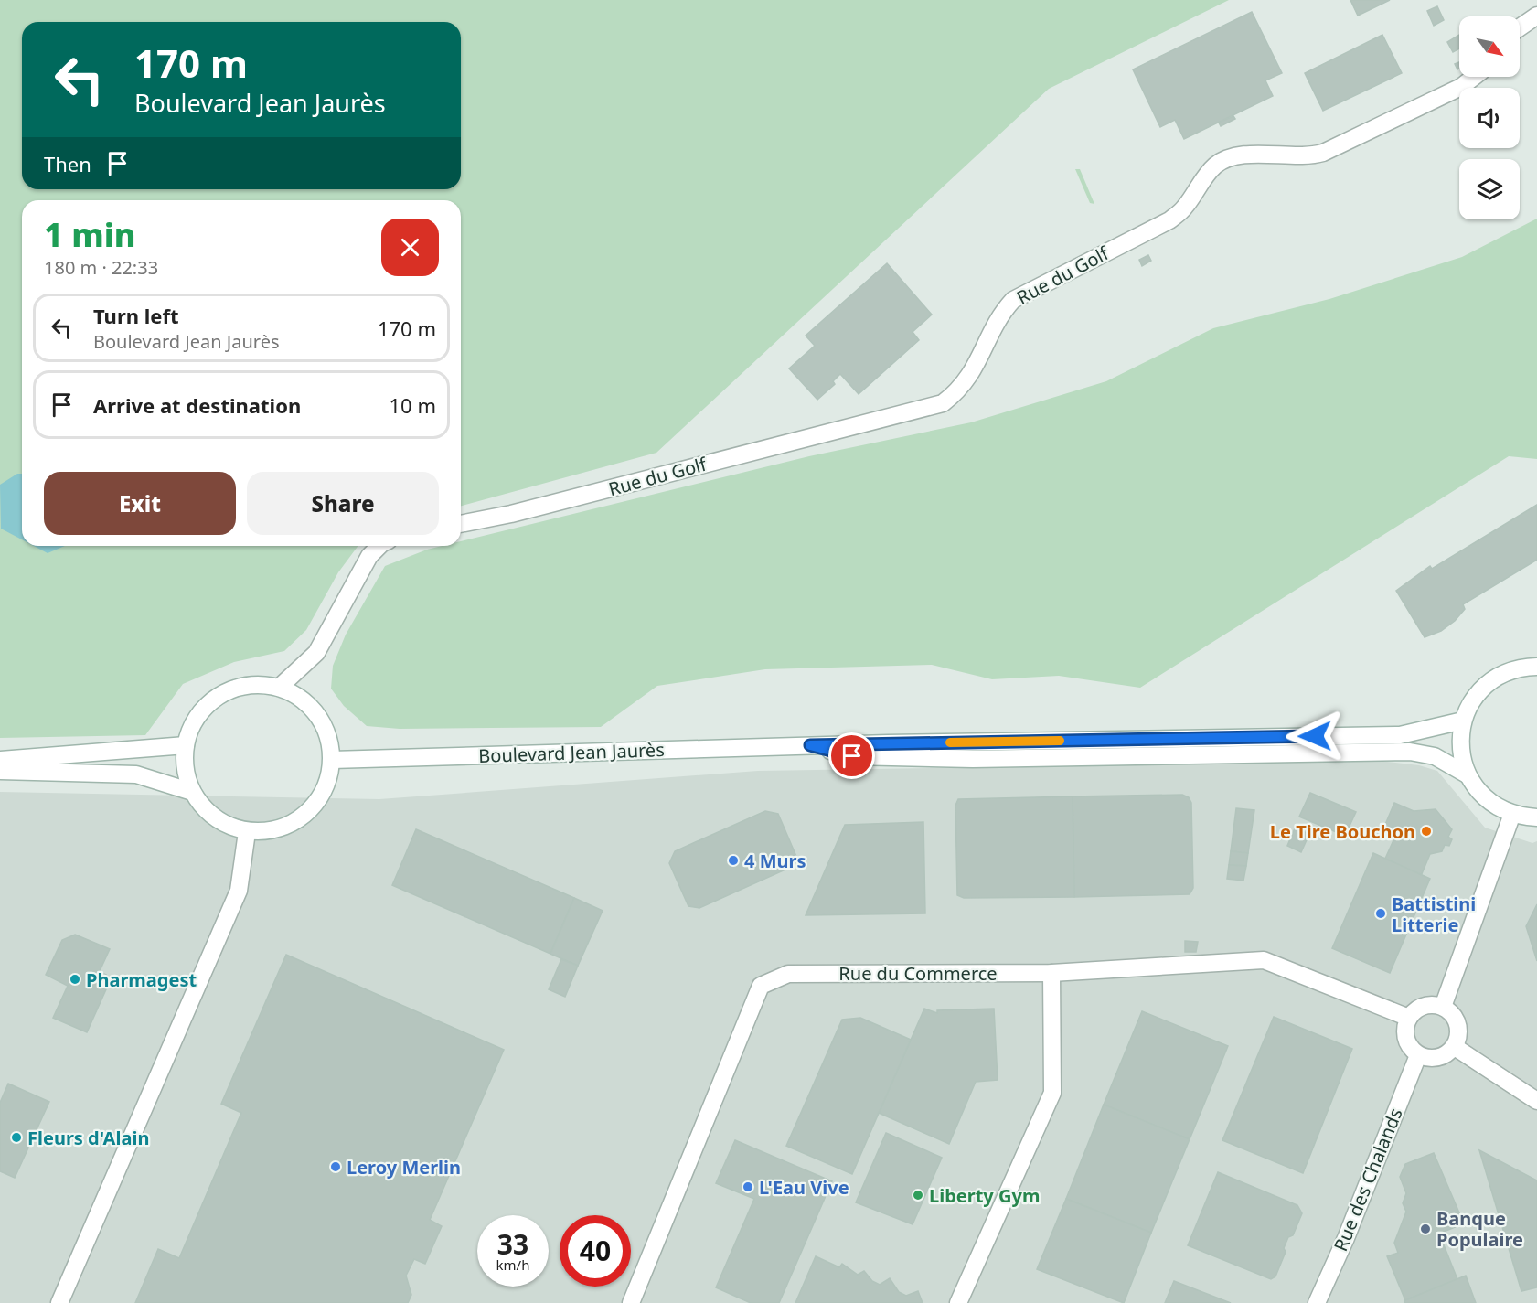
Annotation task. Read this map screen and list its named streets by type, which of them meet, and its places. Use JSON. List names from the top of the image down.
{
  "streets": {
    "street": [
      "Rue du Golf",
      "Boulevard Jean Jaurès",
      "Rue du Commerce",
      "Rue des Chalands"
    ]
  },
  "crossings": [
    ["Rue du Commerce", "Rue des Chalands"]
  ],
  "places": [
    "Le Tire Bouchon",
    "4 Murs",
    "Battistini Litterie",
    "Pharmagest",
    "Fleurs d'Alain",
    "Leroy Merlin",
    "L'Eau Vive",
    "Liberty Gym",
    "Banque Populaire"
  ],
  "north": "bottom right",
  "page": {
    "turn": ["170 m", "Boulevard Jean Jaurès"],
    "then": "Then",
    "heading": ["1 min", "180 m · 22:33"],
    "list": [
      {
        "name": "Turn left",
        "note": "Boulevard Jean Jaurès",
        "value": "170 m"
      },
      {
        "name": "Arrive at destination",
        "value": "10 m"
      }
    ],
    "buttons": ["Exit", "Share"],
    "speed": "33 km/h",
    "limit": "40"
  }
}
